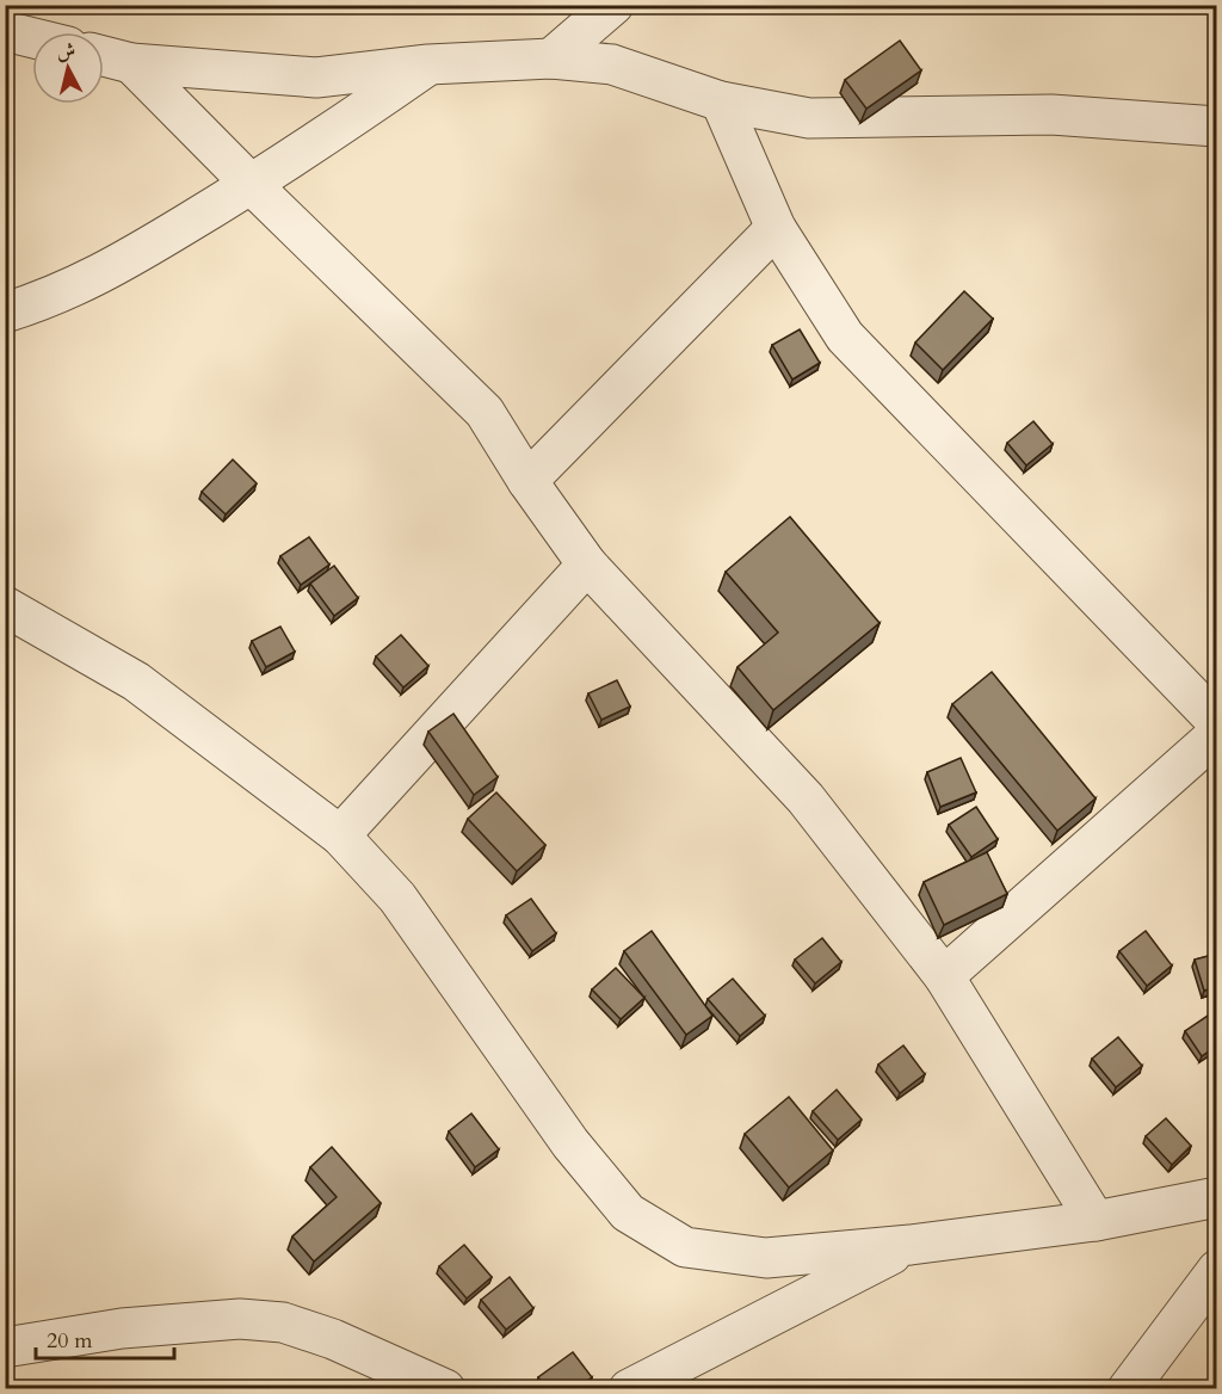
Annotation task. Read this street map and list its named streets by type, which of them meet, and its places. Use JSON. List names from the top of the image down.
{
  "scale_bar": "20 m",
  "north": "top"
}
